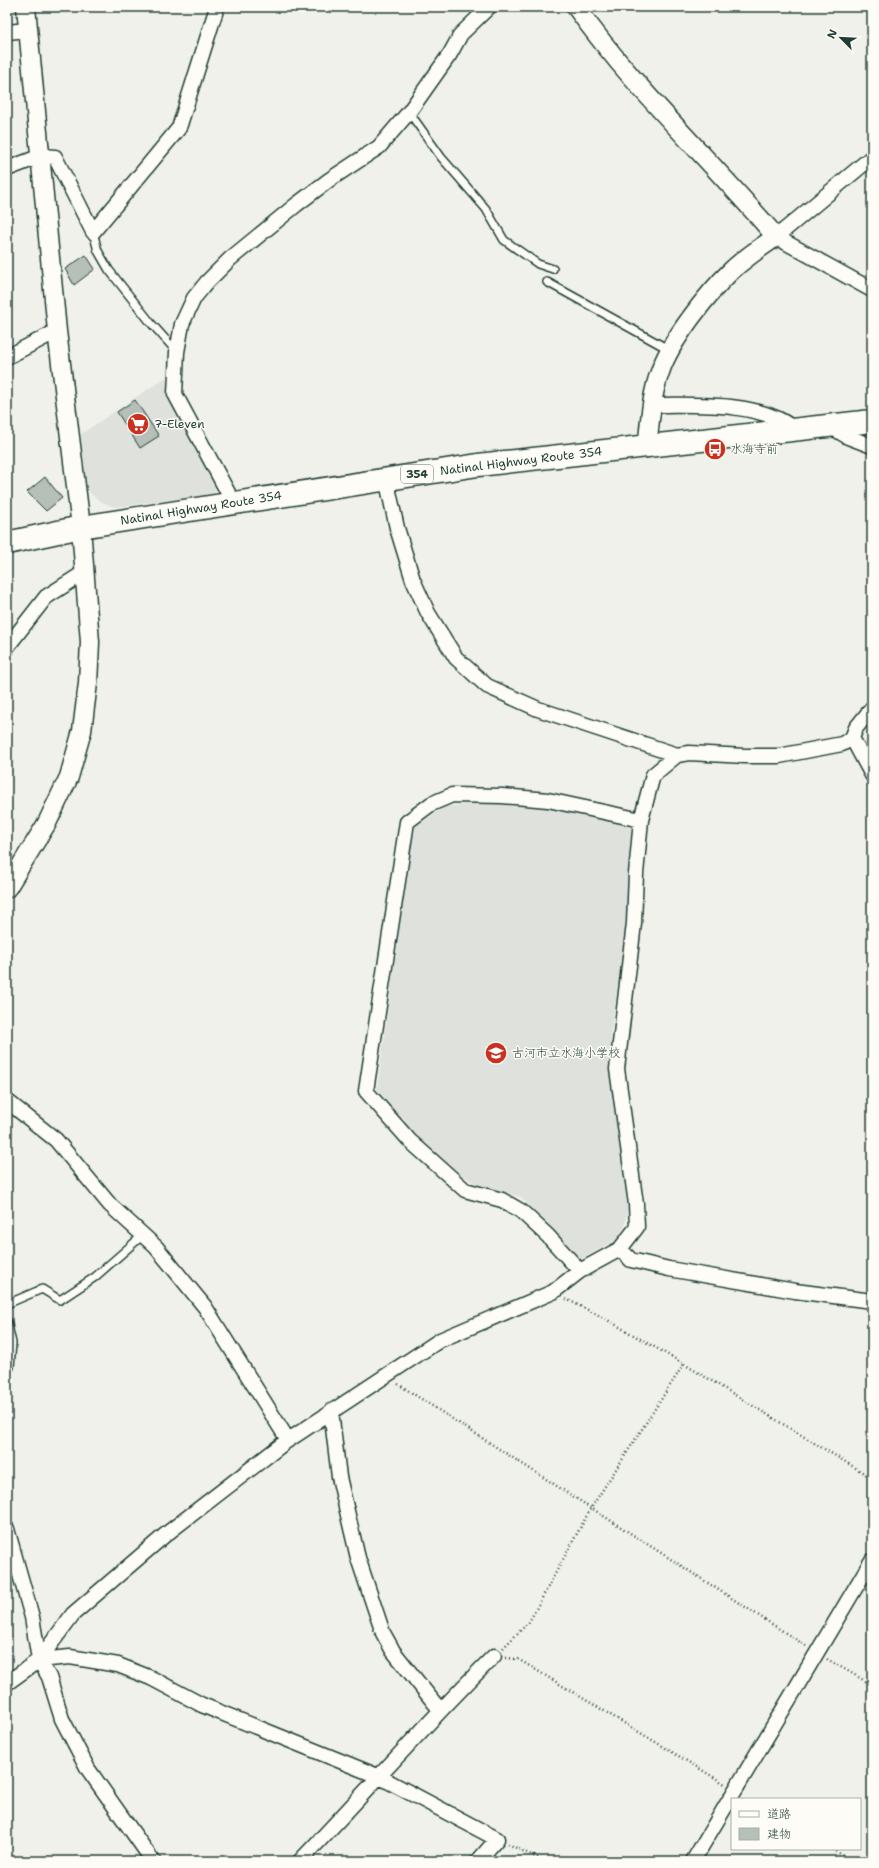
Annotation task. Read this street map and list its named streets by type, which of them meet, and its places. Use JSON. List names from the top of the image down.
{
  "streets": {
    "highway": ["Natinal Highway Route 354", "354"]
  },
  "places": {
    "supermarket": ["7-Eleven"],
    "bus stop": ["水海寺前"],
    "school or university": ["古河市立水海小学校"]
  },
  "legend": ["道路", "建物"],
  "north": "top left"
}
